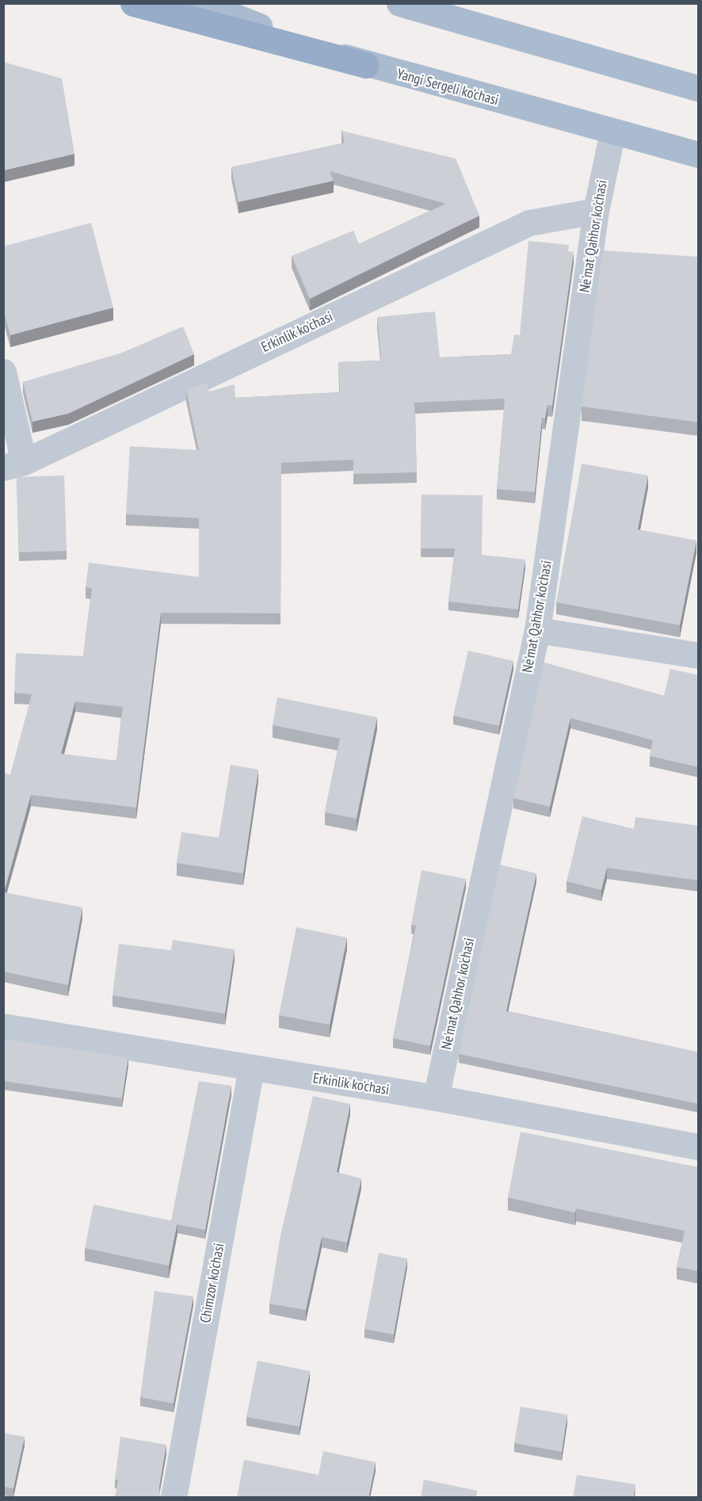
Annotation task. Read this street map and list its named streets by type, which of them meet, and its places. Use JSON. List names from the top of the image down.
{
  "streets": {
    "main road": ["Yangi Sergeli ko'chasi"],
    "street": ["Ne'mat Qahhor ko'chasi", "Erkinlik ko'chasi", "Chimzor ko'chasi"]
  },
  "crossings": [
    ["Yangi Sergeli ko'chasi", "Ne'mat Qahhor ko'chasi"],
    ["Ne'mat Qahhor ko'chasi", "Erkinlik ko'chasi"],
    ["Erkinlik ko'chasi", "Chimzor ko'chasi"]
  ]
}
